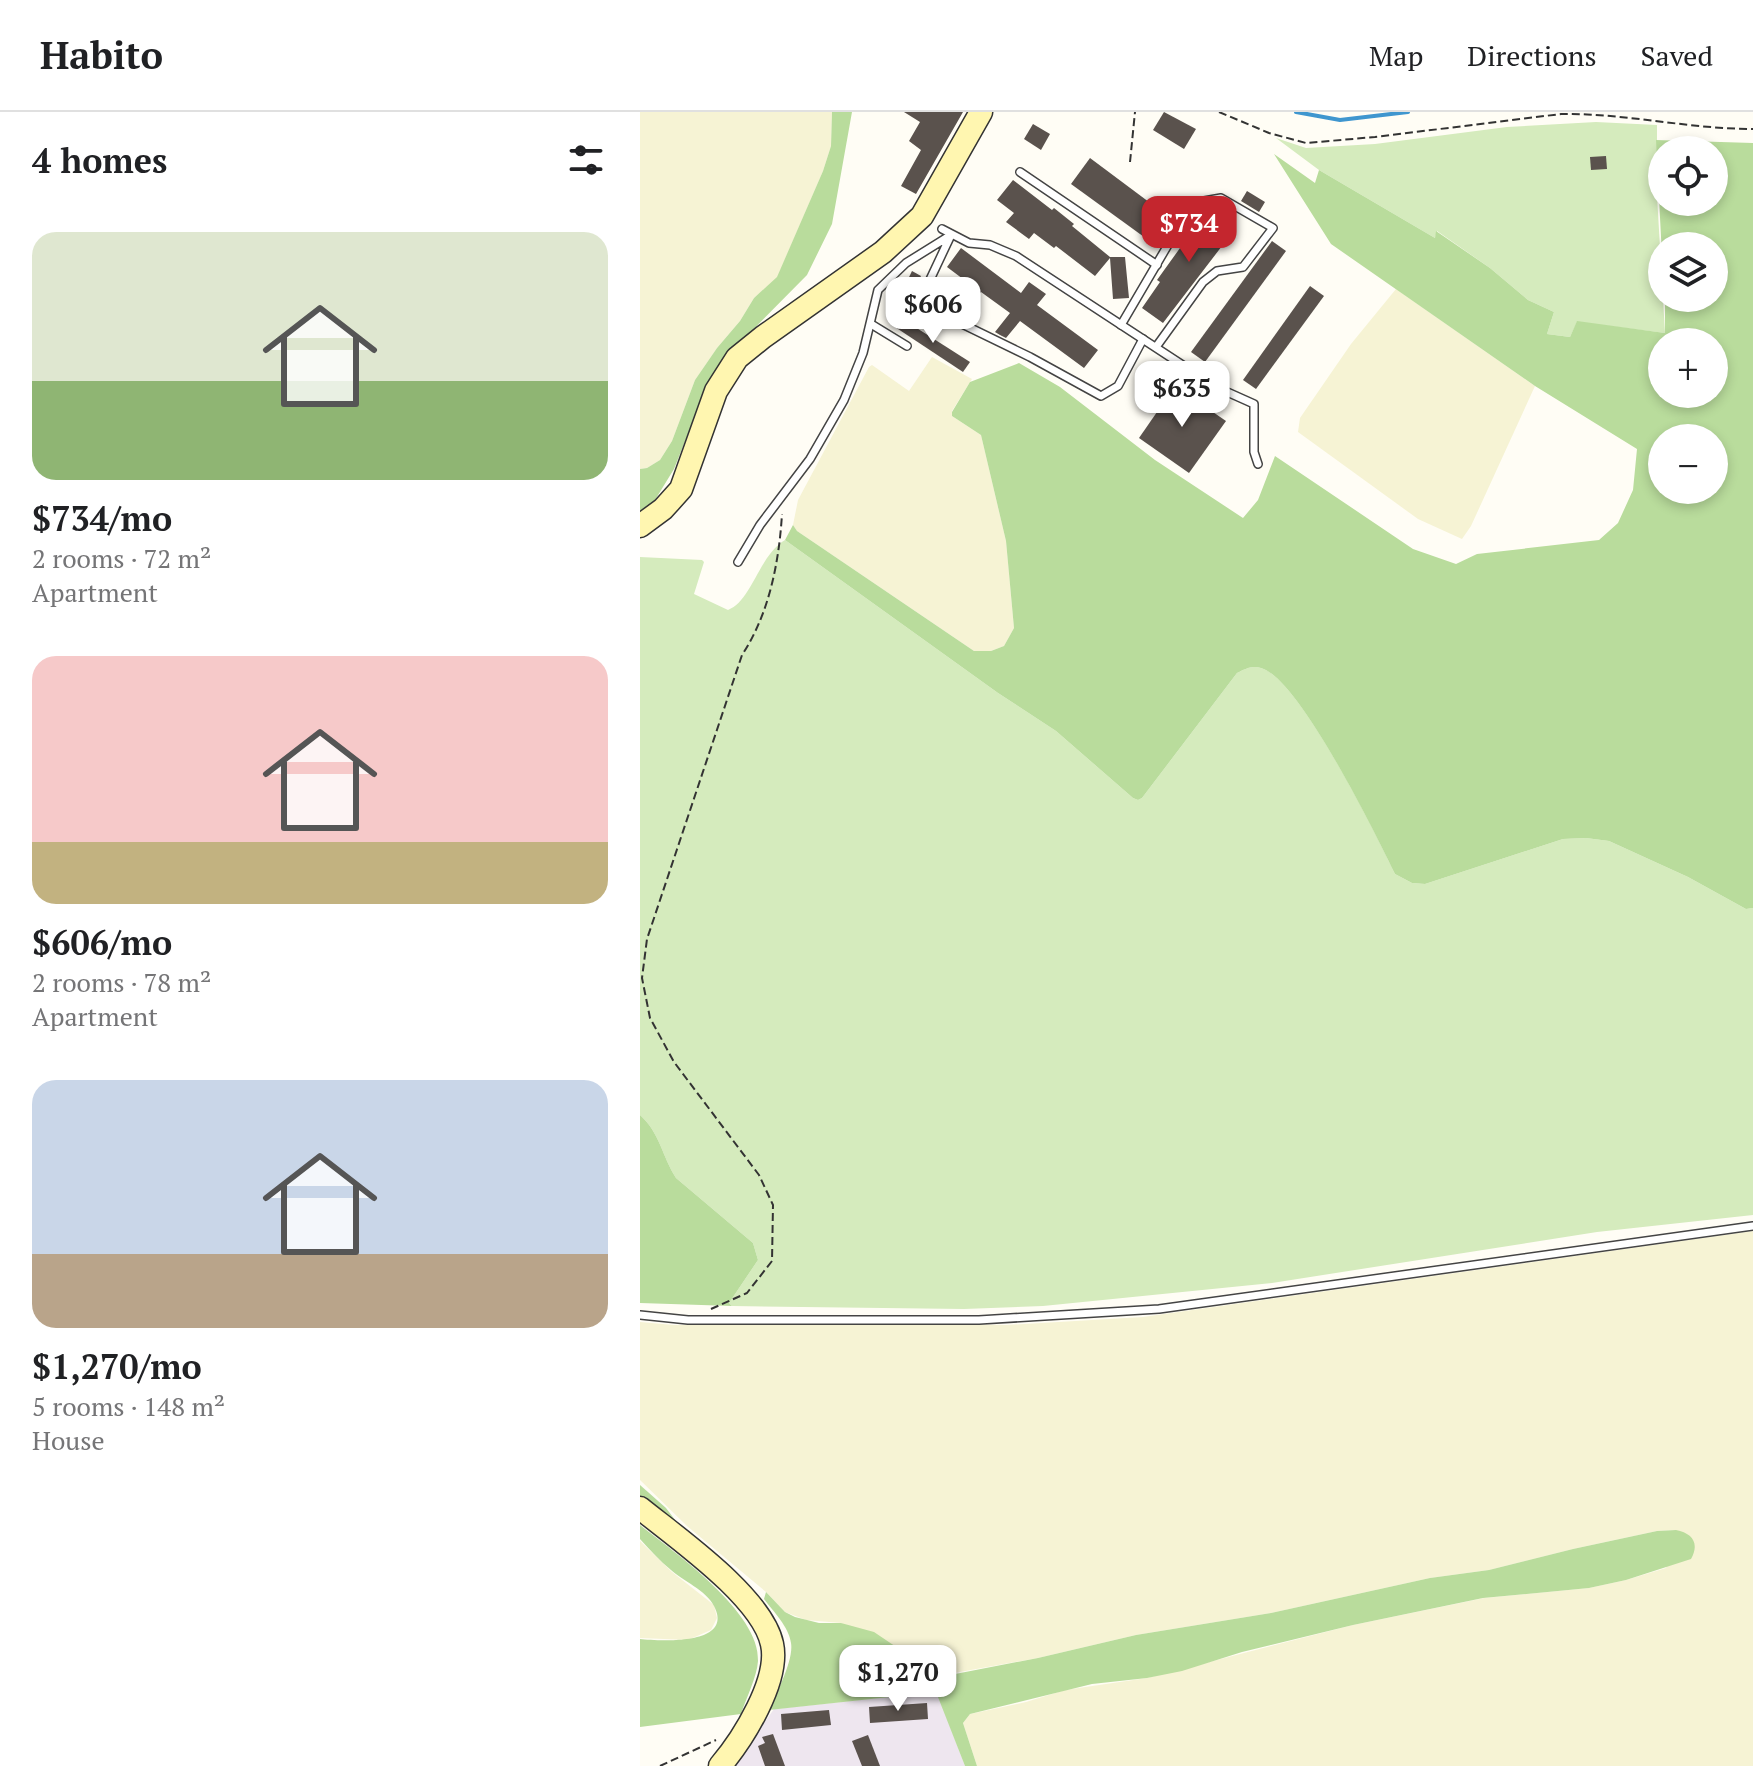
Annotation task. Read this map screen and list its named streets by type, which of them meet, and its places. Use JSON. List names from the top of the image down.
{
  "page": {
    "header": "Habito",
    "nav": ["Map", "Directions", "Saved"],
    "heading": "4 homes",
    "map_buttons": ["+", "−"],
    "price": [
      "$734",
      "$606",
      "$635",
      "$1,270"
    ],
    "list": [
      {
        "name": "$734/mo",
        "note": "2 rooms · 72 m² · Apartment"
      },
      {
        "name": "$606/mo",
        "note": "2 rooms · 78 m² · Apartment"
      },
      {
        "name": "$1,270/mo",
        "note": "5 rooms · 148 m² · House"
      }
    ]
  }
}
